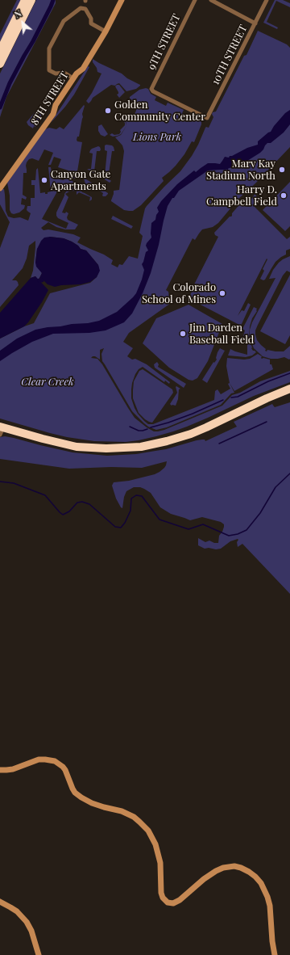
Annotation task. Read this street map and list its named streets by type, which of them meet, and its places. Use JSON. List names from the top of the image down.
{
  "streets": {
    "street": ["9TH STREET", "10TH STREET", "8TH STREET"]
  },
  "crossings": [
    ["9TH STREET", "10TH STREET"]
  ],
  "parks": ["Lions Park", "Clear Creek"],
  "places": [
    "Golden Community Center",
    "Marv Kay Stadium North",
    "Canyon Gate Apartments",
    "Harry D. Campbell Field",
    "Colorado School of Mines",
    "Jim Darden Baseball Field"
  ],
  "north": "top left"
}
